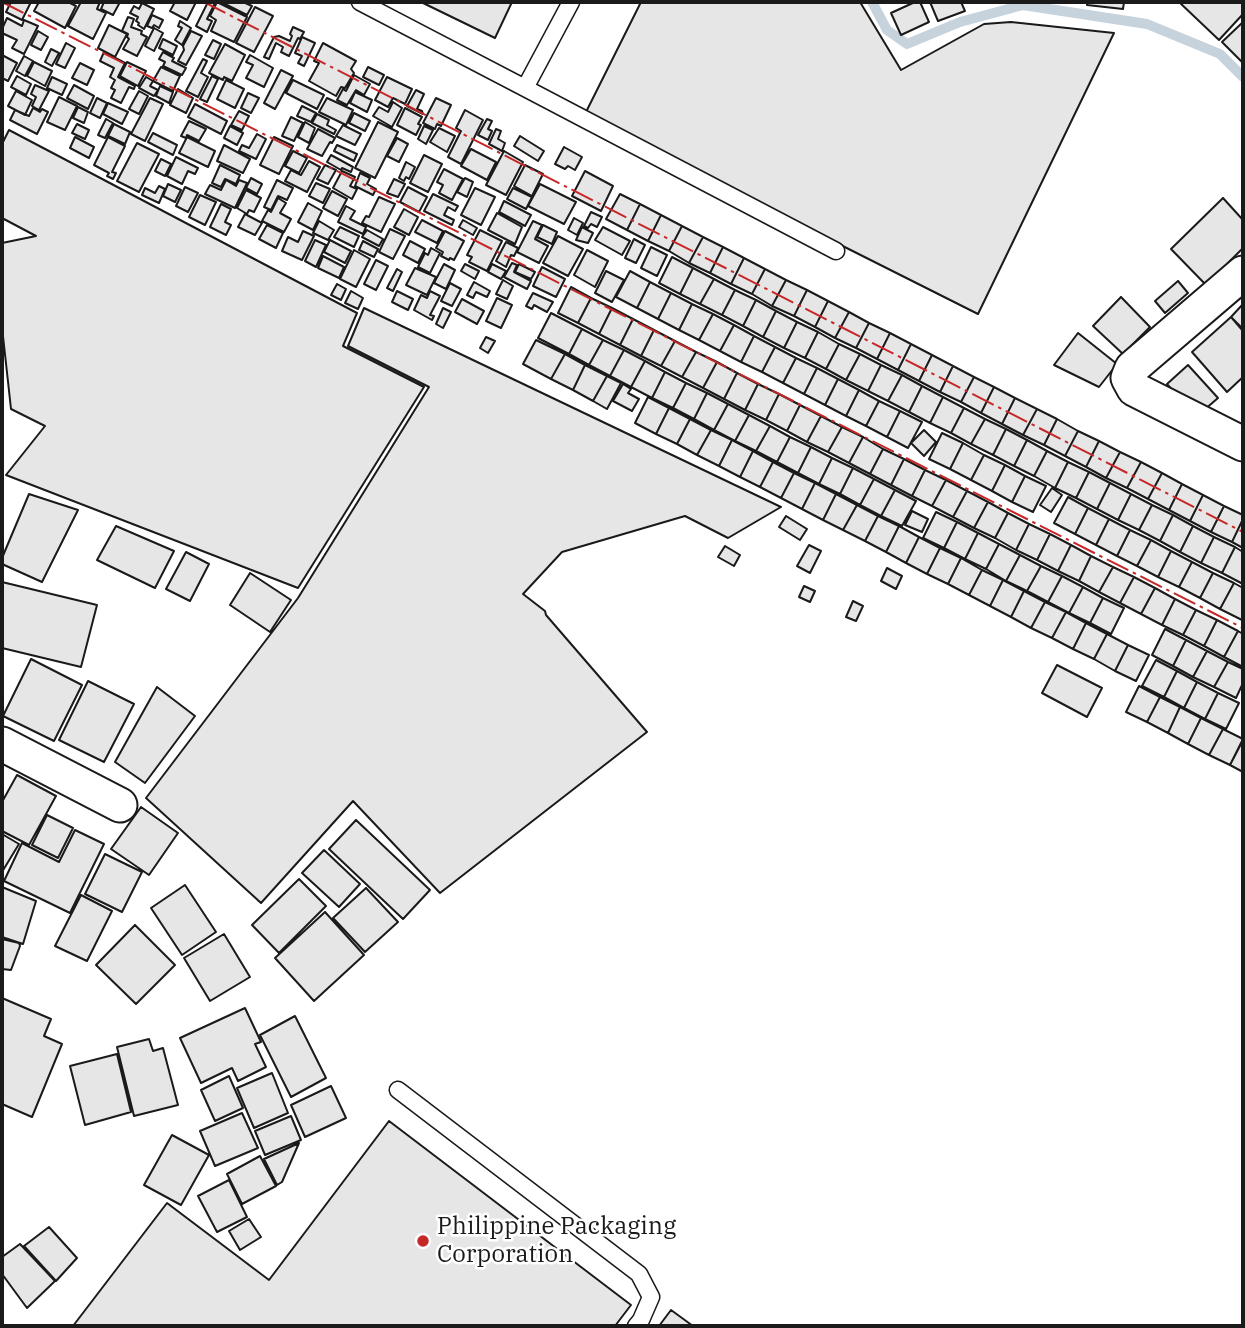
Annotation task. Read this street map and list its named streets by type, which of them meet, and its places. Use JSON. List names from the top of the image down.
{
  "places": ["Philippine Packaging Corporation"]
}
